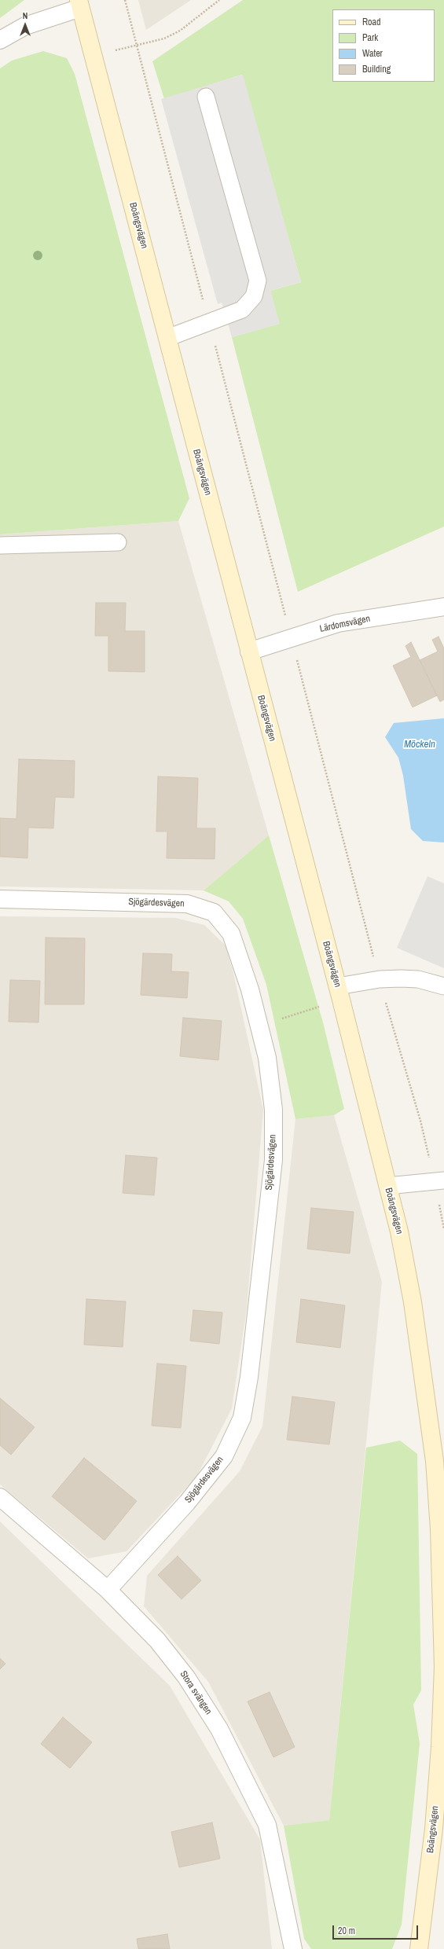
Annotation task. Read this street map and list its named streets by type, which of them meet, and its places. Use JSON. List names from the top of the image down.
{
  "streets": {
    "street": [
      "Boängsvägen",
      "Lärdomsvägen",
      "Sjögärdesvägen",
      "Stora svängen"
    ]
  },
  "crossings": [
    ["Boängsvägen", "Lärdomsvägen"],
    ["Sjögärdesvägen", "Stora svängen"]
  ],
  "water": ["Möckeln"],
  "legend": [
    "Road",
    "Park",
    "Water",
    "Building"
  ],
  "scale_bar": "20 m",
  "north": "top"
}
